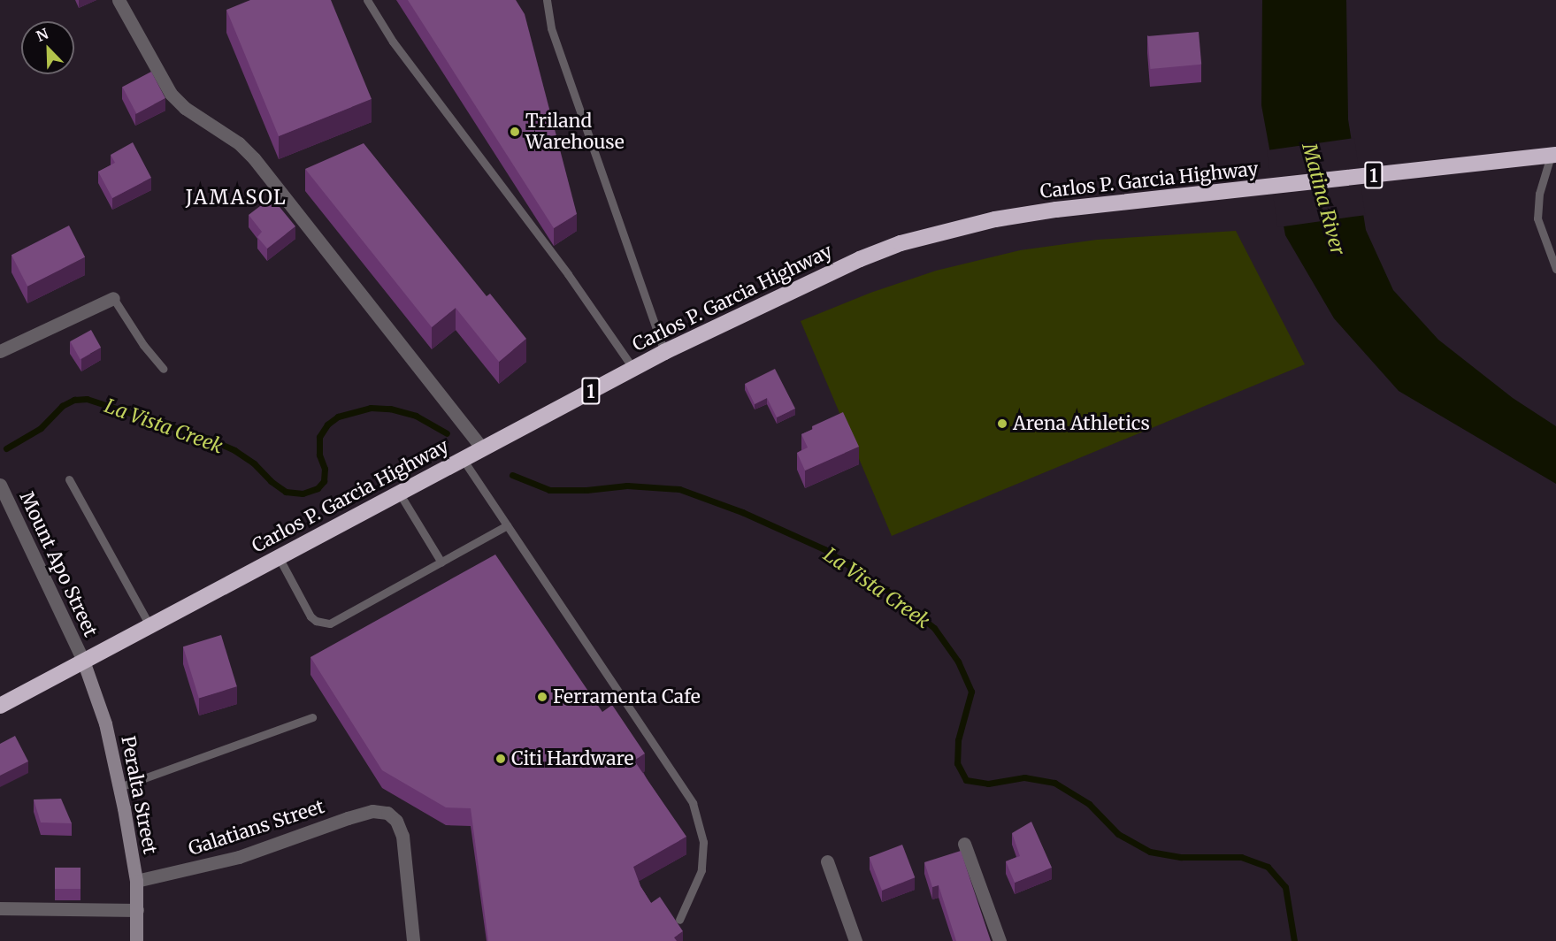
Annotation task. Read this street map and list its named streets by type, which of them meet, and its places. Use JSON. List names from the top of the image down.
{
  "streets": {
    "highway": ["1", "Carlos P. Garcia Highway"],
    "street": ["Mount Apo Street", "Peralta Street", "Galatians Street"]
  },
  "crossings": [
    ["Carlos P. Garcia Highway", "Mount Apo Street"],
    ["Carlos P. Garcia Highway", "Peralta Street"],
    ["Mount Apo Street", "Peralta Street"],
    ["Peralta Street", "Galatians Street"]
  ],
  "districts": ["JAMASOL"],
  "water": ["Matina River", "La Vista Creek"],
  "places": [
    "Triland Warehouse",
    "Arena Athletics",
    "Ferramenta Cafe",
    "Citi Hardware"
  ],
  "north": "top left"
}
